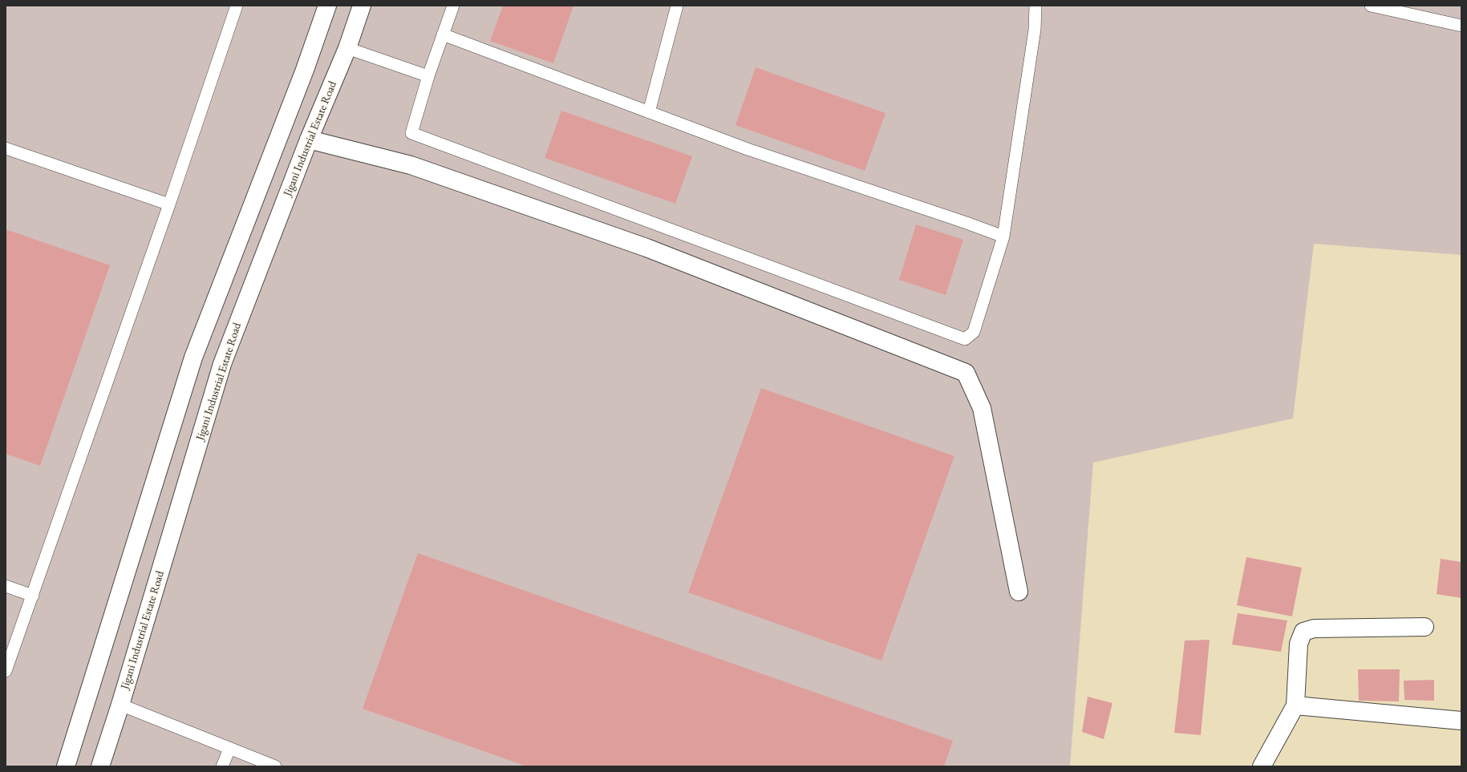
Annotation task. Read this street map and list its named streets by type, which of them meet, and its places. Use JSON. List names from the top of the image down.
{
  "streets": {
    "main road": ["Jigani Industrial Estate Road"]
  }
}
